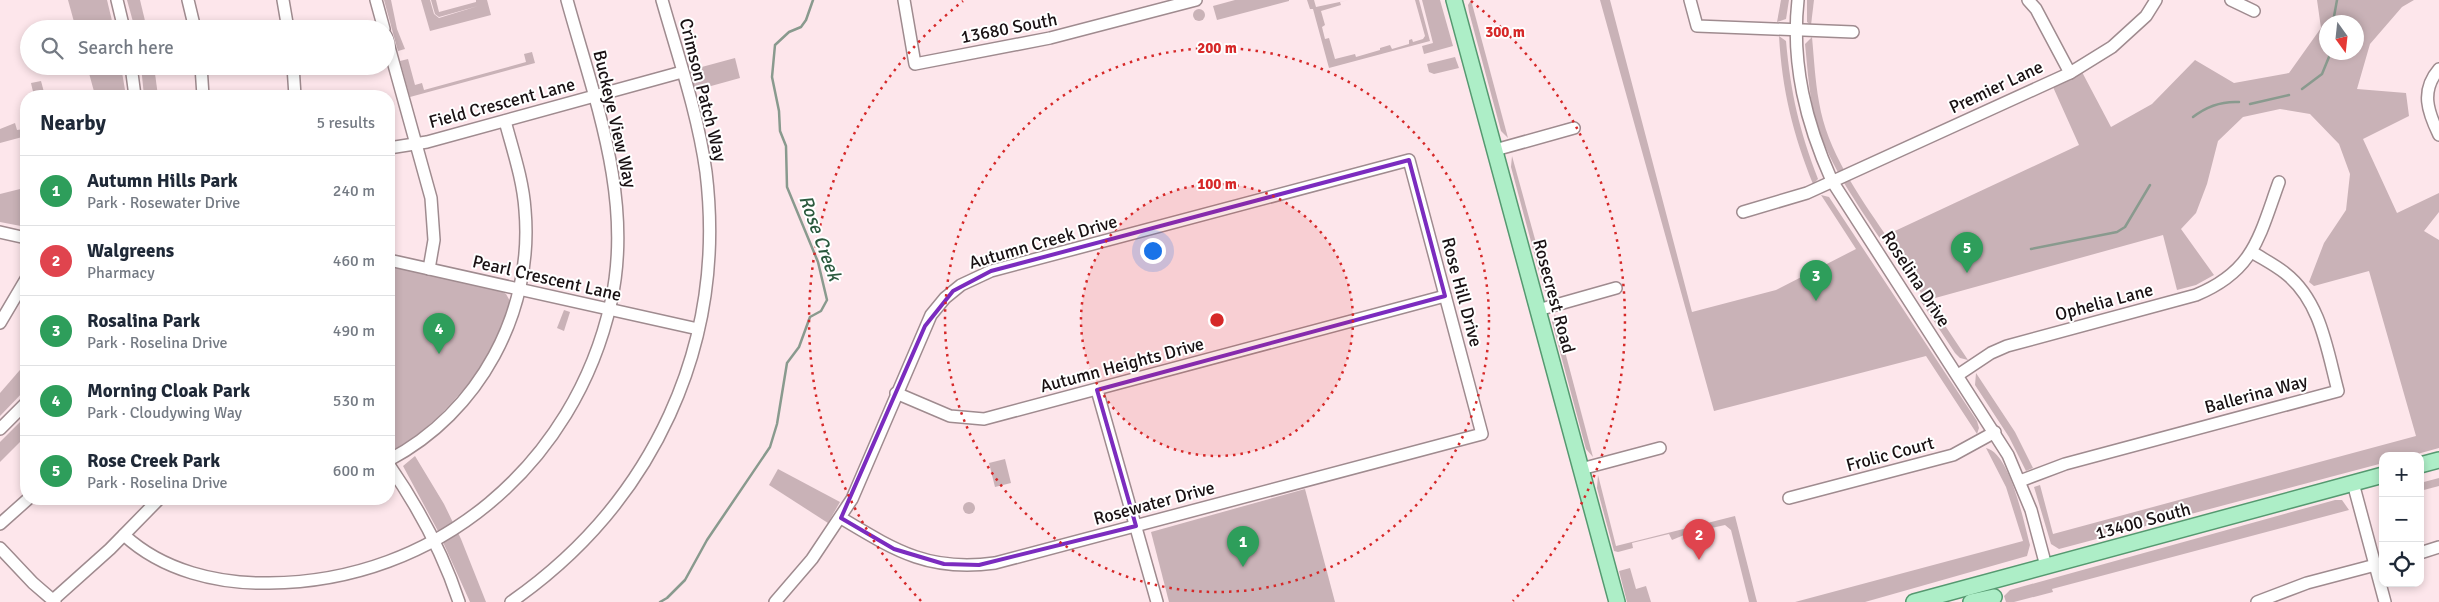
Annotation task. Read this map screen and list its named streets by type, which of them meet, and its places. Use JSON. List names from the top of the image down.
{
  "streets": {
    "main road": ["Rosecrest Road", "13400 South"],
    "street": [
      "13680 South",
      "Premier Lane",
      "Crimson Patch Way",
      "Field Crescent Lane",
      "Buckeye View Way",
      "Autumn Creek Drive",
      "Pearl Crescent Lane",
      "Roselina Drive",
      "Rose Hill Drive",
      "Ophelia Lane",
      "Autumn Heights Drive",
      "Ballerina Way",
      "Frolic Court",
      "Rosewater Drive"
    ]
  },
  "crossings": [
    ["Premier Lane", "Roselina Drive"],
    ["Crimson Patch Way", "Field Crescent Lane"],
    ["Crimson Patch Way", "Pearl Crescent Lane"],
    ["Field Crescent Lane", "Buckeye View Way"],
    ["Buckeye View Way", "Pearl Crescent Lane"],
    ["Autumn Creek Drive", "Rose Hill Drive"],
    ["Autumn Creek Drive", "Autumn Heights Drive"],
    ["Autumn Creek Drive", "Rosewater Drive"],
    ["Roselina Drive", "Ophelia Lane"],
    ["Roselina Drive", "Ballerina Way"],
    ["Roselina Drive", "Frolic Court"],
    ["Roselina Drive", "13400 South"],
    ["Rose Hill Drive", "Autumn Heights Drive"],
    ["Rose Hill Drive", "Rosewater Drive"],
    ["Ophelia Lane", "Ballerina Way"]
  ],
  "water": ["Rose Creek"],
  "north": "bottom",
  "page": {
    "search": "Search here",
    "heading": ["Nearby", "5 results"],
    "list": [
      {
        "mark": "1",
        "name": "Autumn Hills Park",
        "note": "Park · Rosewater Drive",
        "value": "240 m"
      },
      {
        "mark": "2",
        "name": "Walgreens",
        "note": "Pharmacy",
        "value": "460 m"
      },
      {
        "mark": "3",
        "name": "Rosalina Park",
        "note": "Park · Roselina Drive",
        "value": "490 m"
      },
      {
        "mark": "4",
        "name": "Morning Cloak Park",
        "note": "Park · Cloudywing Way",
        "value": "530 m"
      },
      {
        "mark": "5",
        "name": "Rose Creek Park",
        "note": "Park · Roselina Drive",
        "value": "600 m"
      }
    ],
    "pins": [
      "5",
      "3",
      "4",
      "2",
      "1"
    ],
    "map_buttons": ["+", "−"]
  },
  "rings": ["300 m", "200 m", "100 m"]
}
